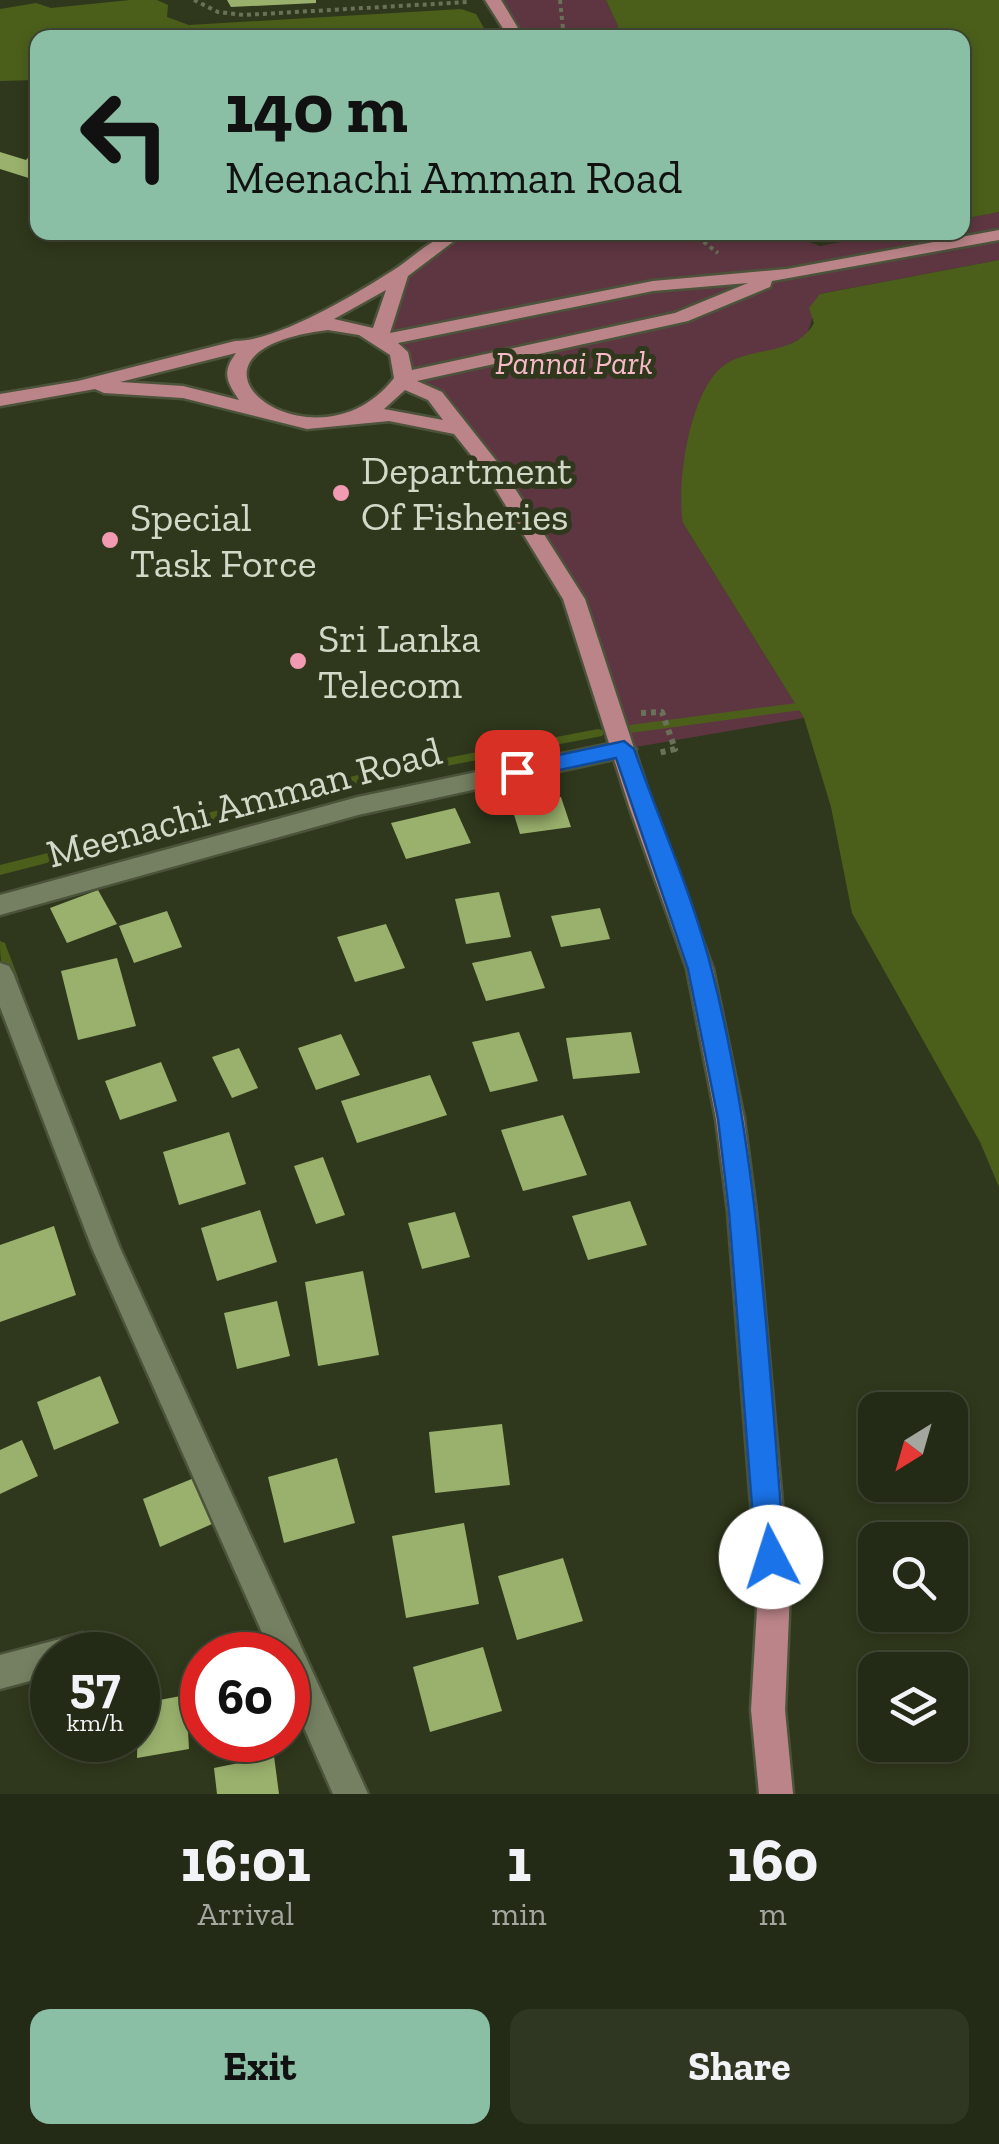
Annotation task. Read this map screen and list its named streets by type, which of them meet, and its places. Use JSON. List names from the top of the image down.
{
  "streets": {
    "street": ["Meenachi Amman Road"]
  },
  "parks": ["Pannai Park"],
  "places": ["Department Of Fisheries", "Special Task Force", "Sri Lanka Telecom"],
  "north": "bottom left",
  "page": {
    "turn": ["140 m", "Meenachi Amman Road"],
    "speed": "57 km/h",
    "limit": "60",
    "eta": [
      "16:01",
      "Arrival",
      "1",
      "min",
      "160",
      "m"
    ],
    "buttons": ["Exit", "Share"]
  }
}
